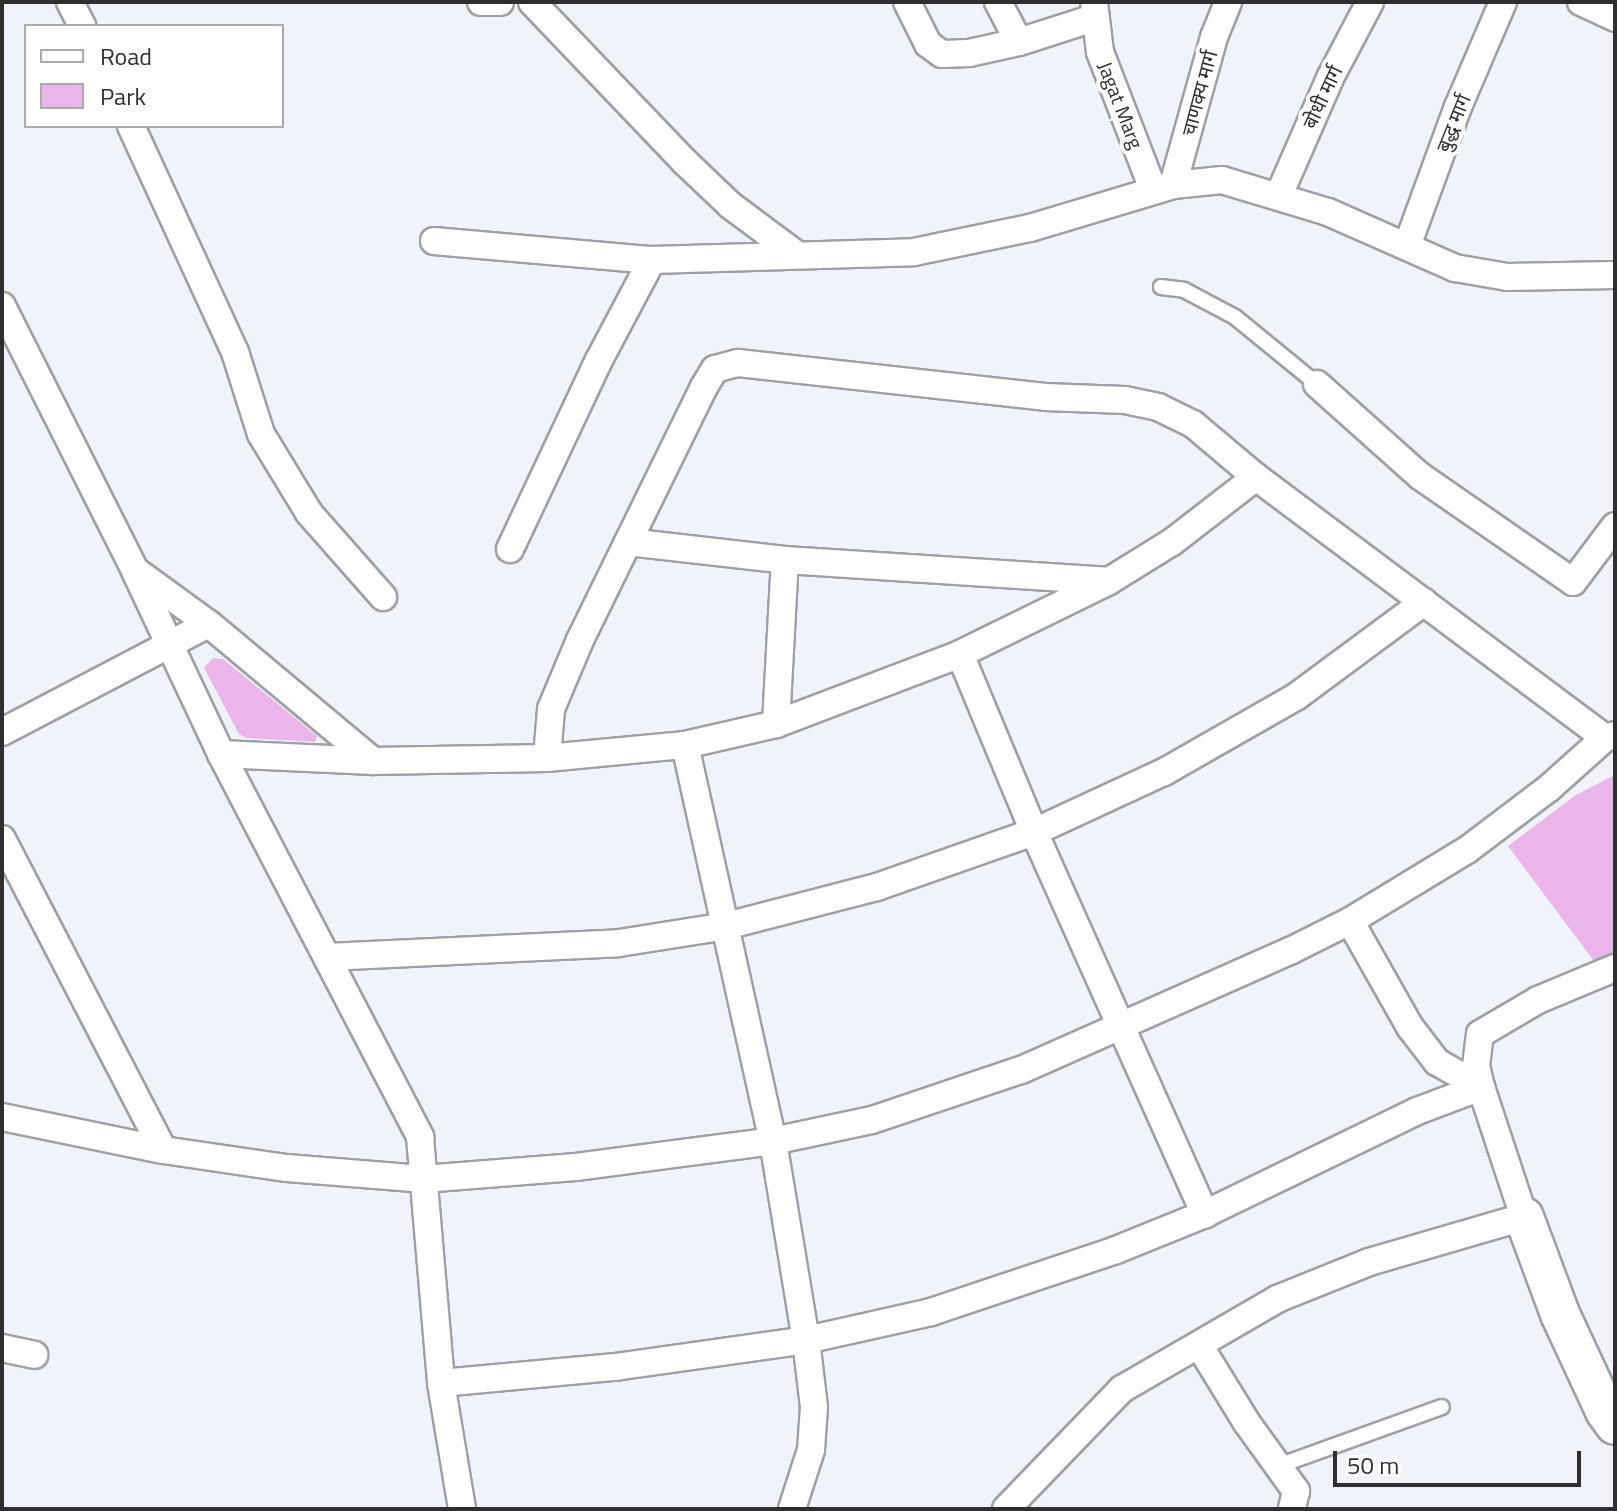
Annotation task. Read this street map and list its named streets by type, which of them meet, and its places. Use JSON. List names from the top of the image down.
{
  "streets": {
    "street": [
      "चाणक्य मार्ग",
      "बोधी मार्ग",
      "Jagat Marg",
      "बुद्ध मार्ग"
    ]
  },
  "crossings": [
    ["चाणक्य मार्ग", "Jagat Marg"]
  ],
  "legend": ["Road", "Park"],
  "scale_bar": "50 m"
}
